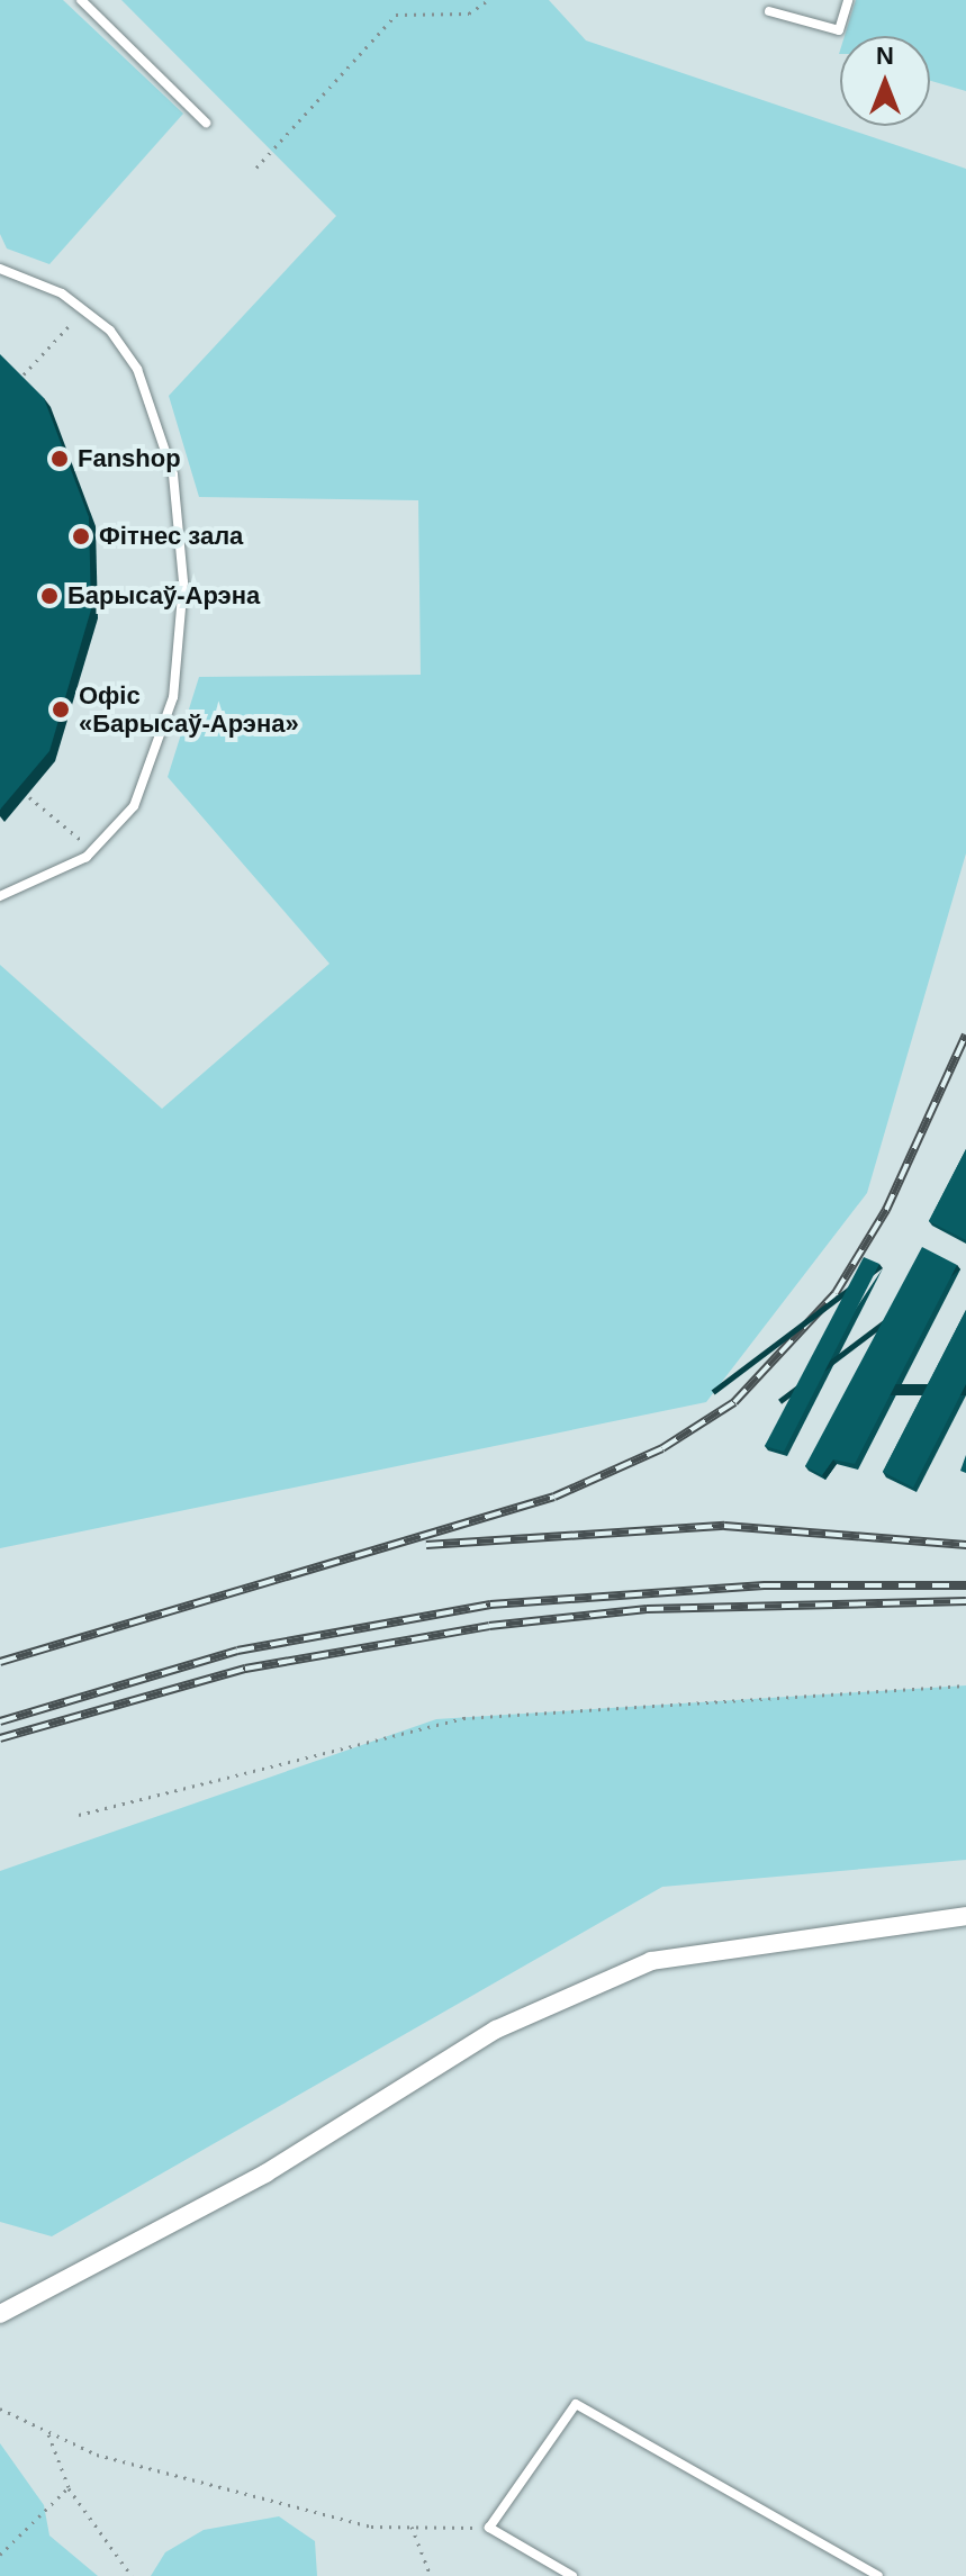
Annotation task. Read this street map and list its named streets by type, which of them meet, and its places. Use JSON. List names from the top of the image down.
{
  "places": [
    "Fanshop",
    "Фітнес зала",
    "Барысаў-Арэна",
    "Офіс «Барысаў-Арэна»"
  ],
  "north": "top"
}
